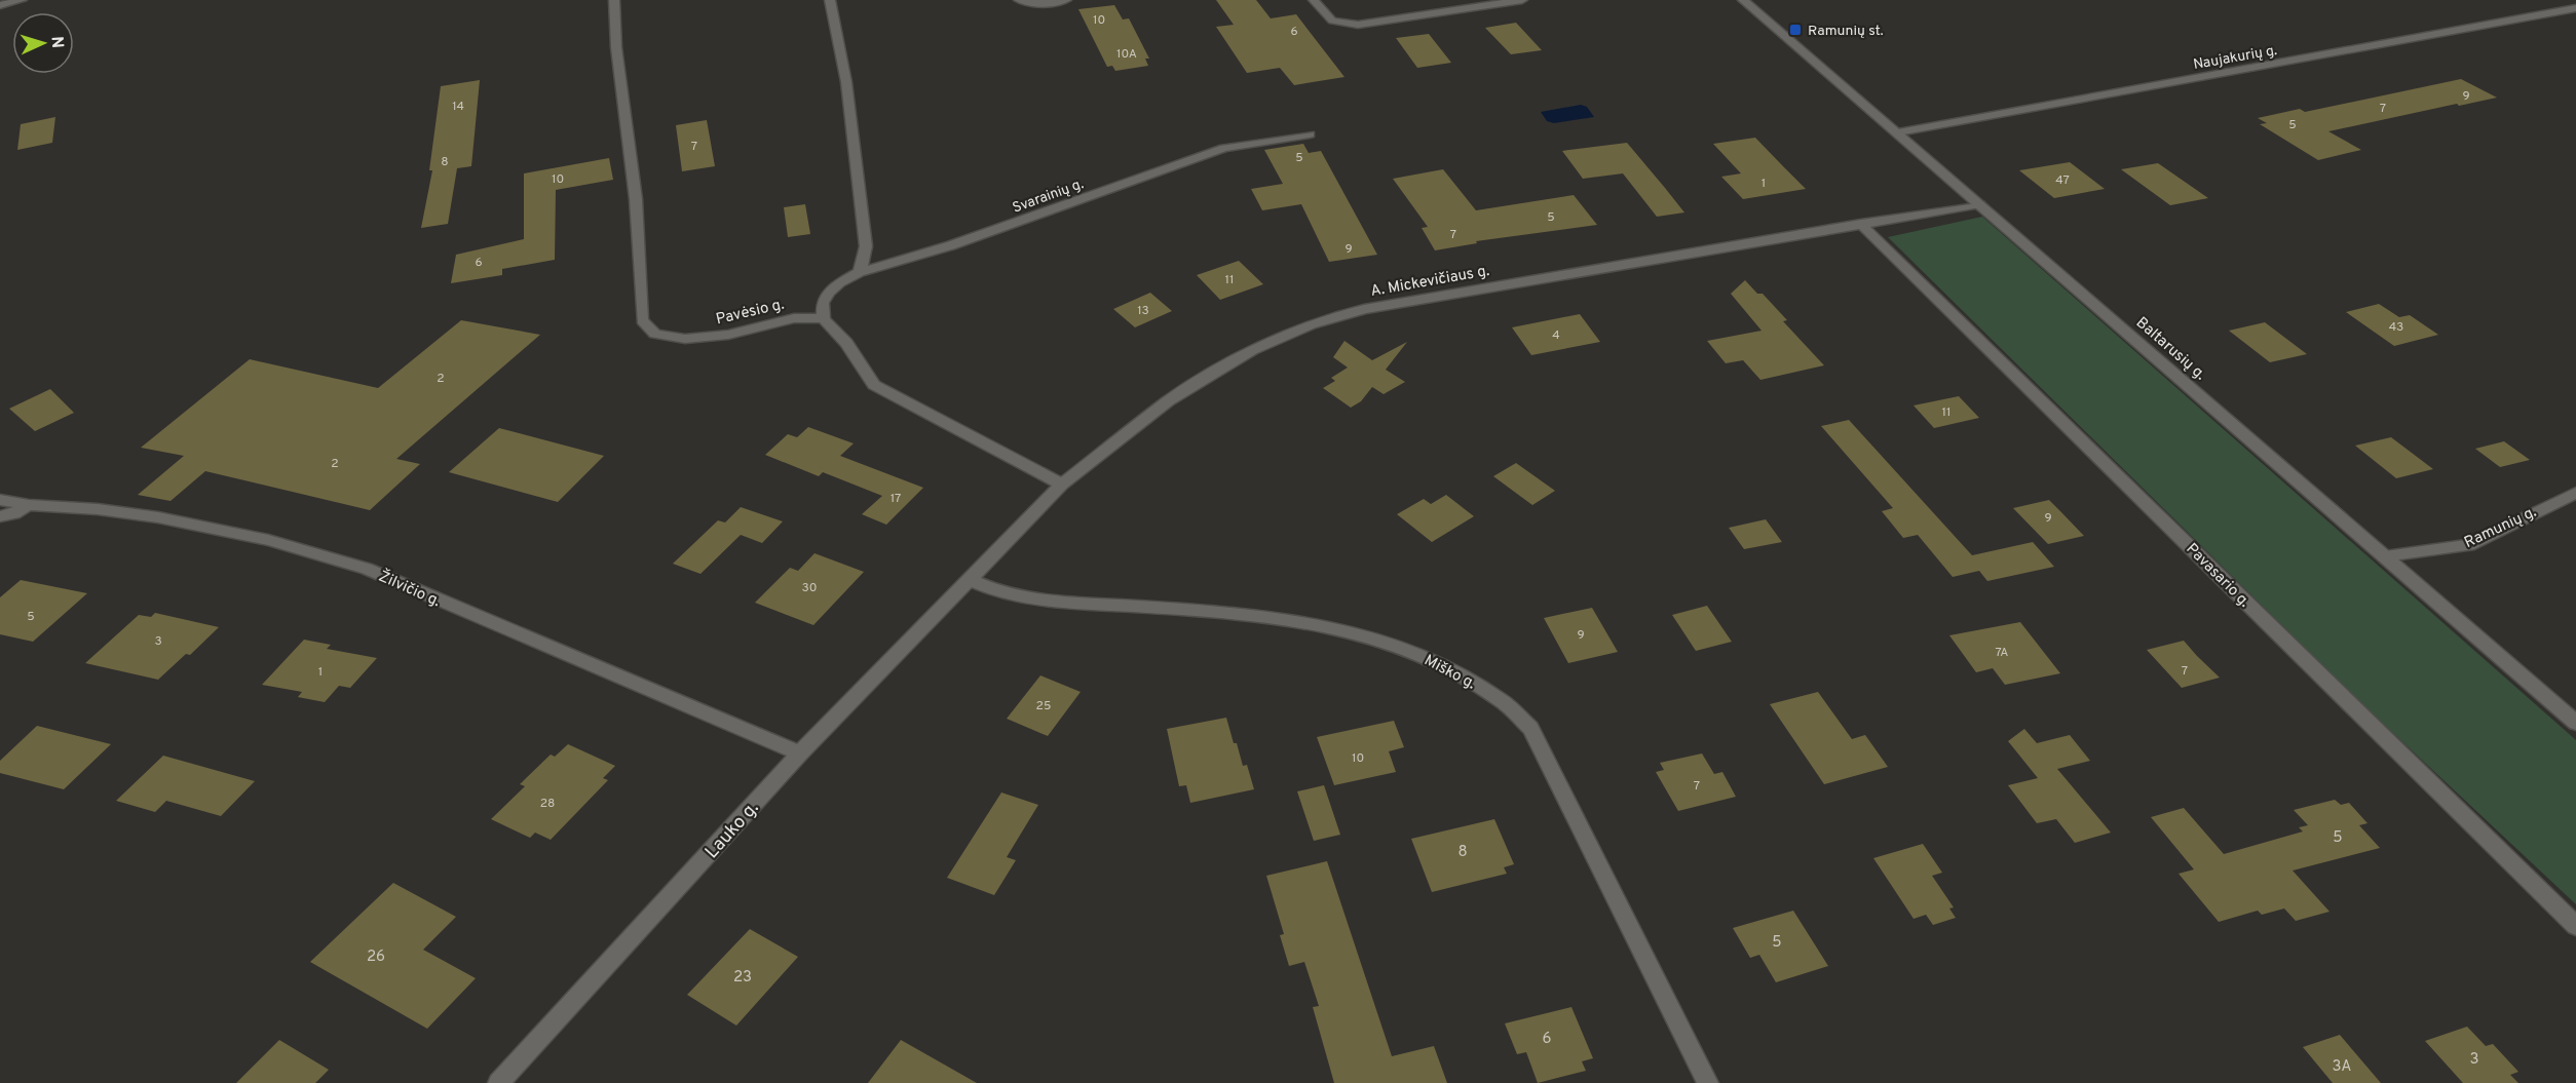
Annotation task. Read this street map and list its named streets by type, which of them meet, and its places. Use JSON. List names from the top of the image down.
{
  "streets": {
    "street": [
      "Naujakurių g.",
      "Svarainių g.",
      "A. Mickevičiaus g.",
      "Pavėsio g.",
      "Baltarusių g.",
      "Ramunių g.",
      "Pavasario g.",
      "Žilvičio g.",
      "Miško g.",
      "Lauko g."
    ]
  },
  "crossings": [
    ["Naujakurių g.", "Baltarusių g."],
    ["Svarainių g.", "Pavėsio g."],
    ["A. Mickevičiaus g.", "Baltarusių g."],
    ["A. Mickevičiaus g.", "Pavasario g."],
    ["A. Mickevičiaus g.", "Miško g."],
    ["A. Mickevičiaus g.", "Lauko g."],
    ["Baltarusių g.", "Ramunių g."],
    ["Žilvičio g.", "Lauko g."],
    ["Miško g.", "Lauko g."]
  ],
  "places": {
    "transit": ["Ramunių st."]
  },
  "house_numbers": [
    "10",
    "6",
    "10A",
    "9",
    "14",
    "7",
    "5",
    "7",
    "5",
    "8",
    "10",
    "47",
    "1",
    "5",
    "7",
    "9",
    "6",
    "11",
    "13",
    "43",
    "4",
    "2",
    "11",
    "2",
    "17",
    "9",
    "30",
    "5",
    "9",
    "3",
    "7A",
    "7",
    "1",
    "25",
    "10",
    "7",
    "28",
    "5",
    "8",
    "5",
    "26",
    "23",
    "6",
    "3",
    "3A"
  ],
  "north": "right"
}
